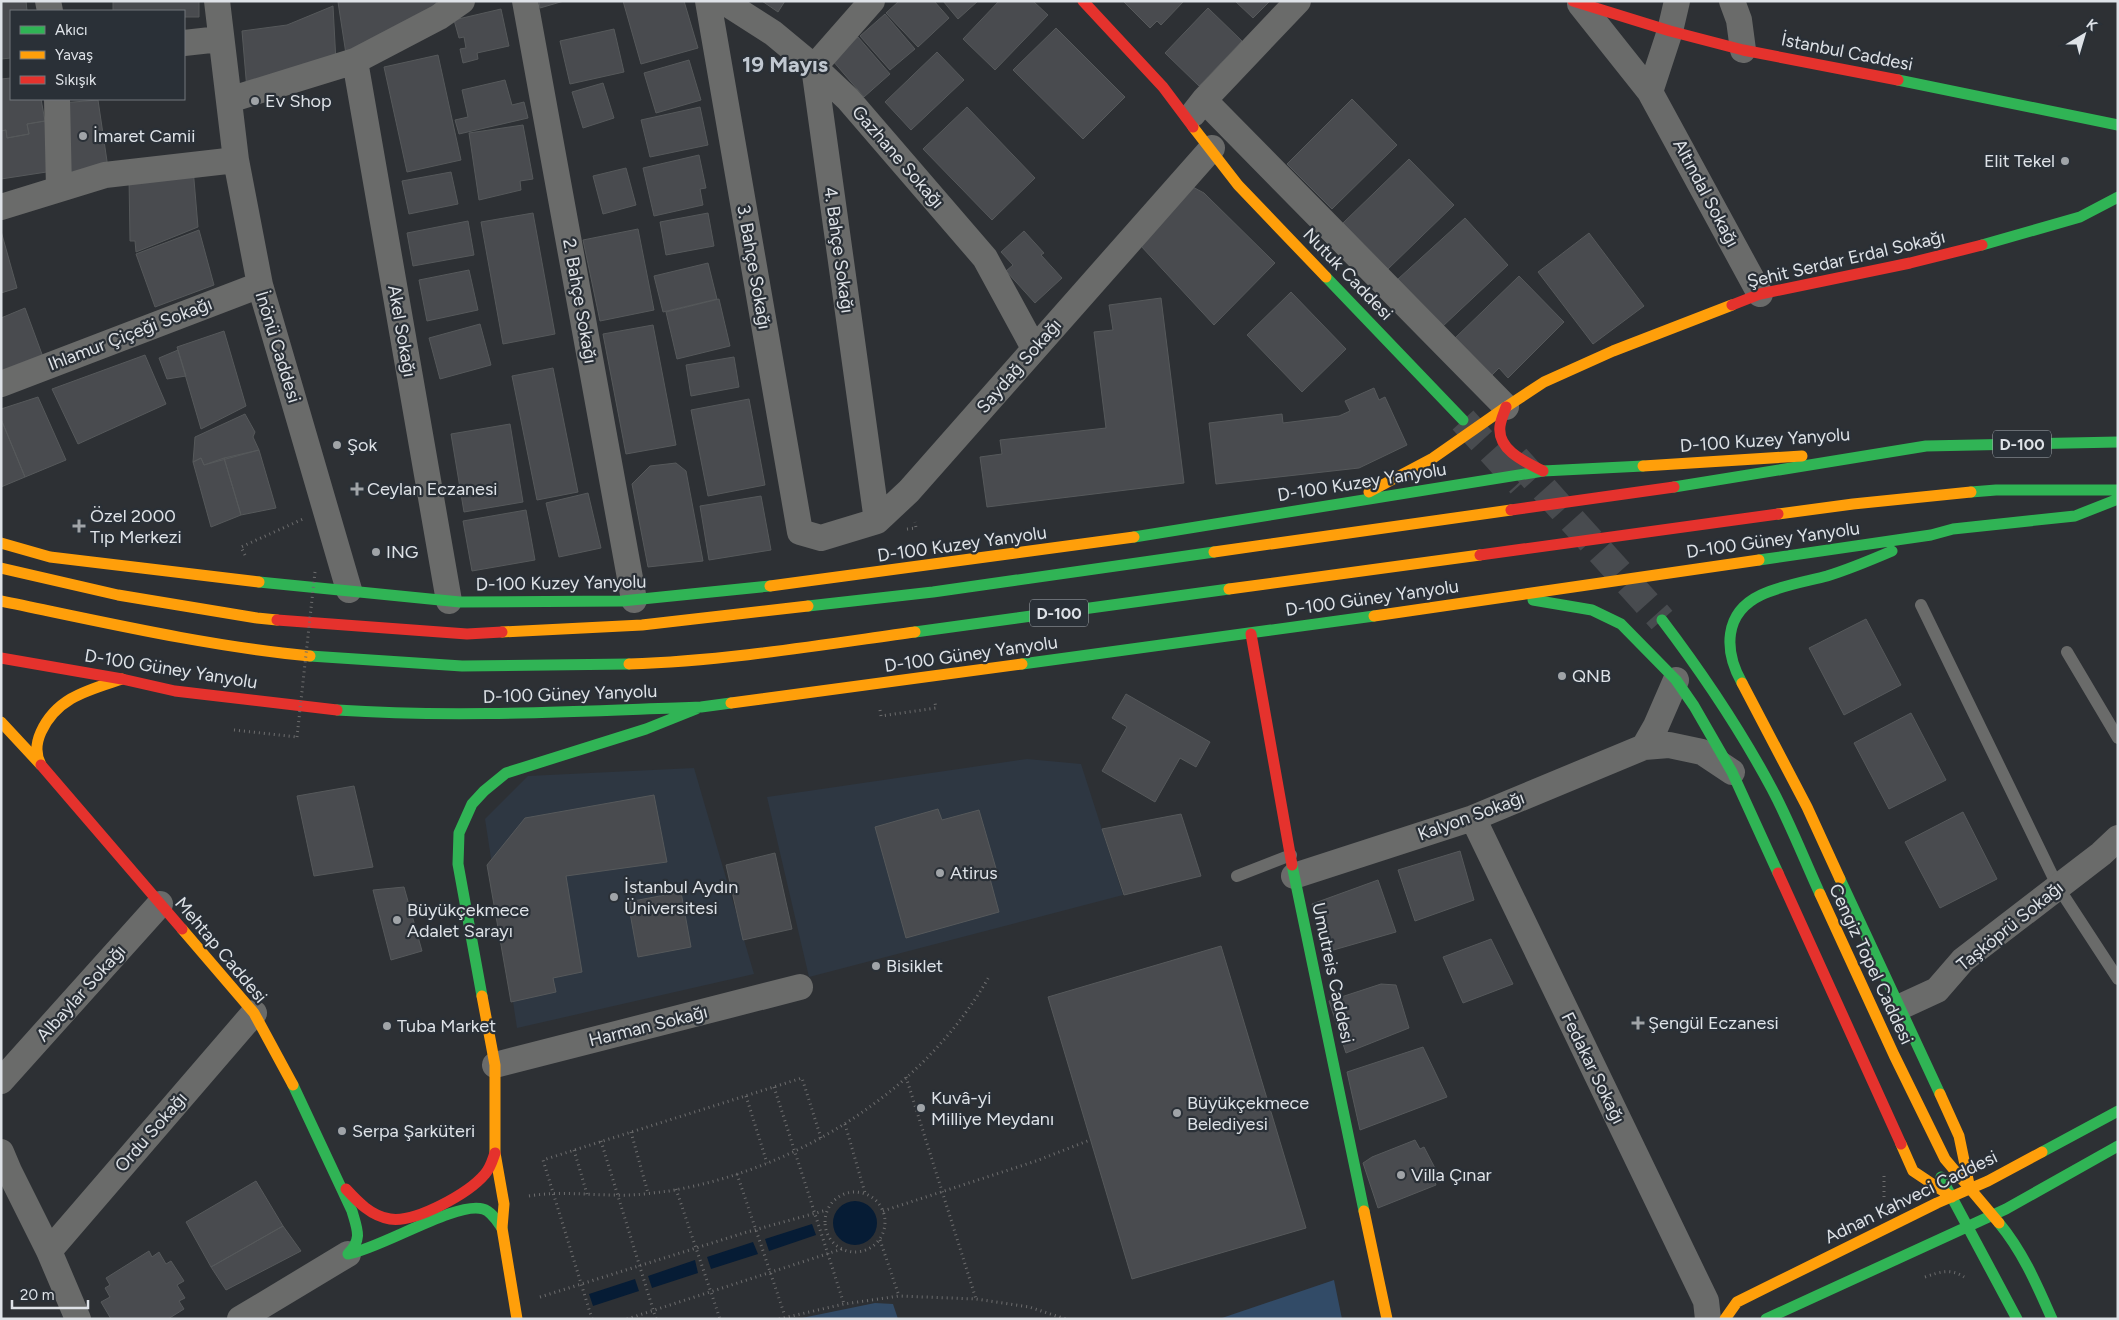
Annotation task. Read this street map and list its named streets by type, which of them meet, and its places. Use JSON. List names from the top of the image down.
{
  "streets": {
    "main road": [
      "İstanbul Caddesi",
      "Şehit Serdar Erdal Sokağı",
      "Nutuk Caddesi",
      "D-100 Kuzey Yanyolu",
      "D-100",
      "D-100 Güney Yanyolu",
      "Mehtap Caddesi",
      "Cengiz Topel Caddesi",
      "Umutreis Caddesi",
      "Adnan Kahveci Caddesi"
    ],
    "street": [
      "Gazhane Sokağı",
      "Altındal Sokağı",
      "4. Bahçe Sokağı",
      "3. Bahçe Sokağı",
      "2. Bahçe Sokağı",
      "Akel Sokağı",
      "Ihlamur Çiçeği Sokağı",
      "İnönü Caddesi",
      "Saydağ Sokağı",
      "Kalyon Sokağı",
      "Taşköprü Sokağı",
      "Albaylar Sokağı",
      "Harman Sokağı",
      "Fedakar Sokağı",
      "Ordu Sokağı"
    ]
  },
  "crossings": [
    ["İstanbul Caddesi", "Altındal Sokağı"],
    ["Gazhane Sokağı", "4. Bahçe Sokağı"],
    ["Gazhane Sokağı", "Saydağ Sokağı"],
    ["Altındal Sokağı", "Şehit Serdar Erdal Sokağı"],
    ["4. Bahçe Sokağı", "Saydağ Sokağı"],
    ["Şehit Serdar Erdal Sokağı", "D-100 Kuzey Yanyolu"],
    ["3. Bahçe Sokağı", "Saydağ Sokağı"],
    ["Nutuk Caddesi", "Saydağ Sokağı"],
    ["2. Bahçe Sokağı", "D-100 Kuzey Yanyolu"],
    ["Akel Sokağı", "D-100 Kuzey Yanyolu"],
    ["Ihlamur Çiçeği Sokağı", "İnönü Caddesi"],
    ["İnönü Caddesi", "D-100 Kuzey Yanyolu"],
    ["D-100 Kuzey Yanyolu", "D-100"],
    ["D-100 Güney Yanyolu", "Umutreis Caddesi"],
    ["Kalyon Sokağı", "Umutreis Caddesi"],
    ["Kalyon Sokağı", "Fedakar Sokağı"],
    ["Mehtap Caddesi", "Albaylar Sokağı"],
    ["Mehtap Caddesi", "Ordu Sokağı"],
    ["Cengiz Topel Caddesi", "Adnan Kahveci Caddesi"]
  ],
  "districts": ["19 Mayıs"],
  "places": {
    "other": [
      "Ev Shop",
      "İmaret Camii",
      "Elit Tekel",
      "Şok",
      "ING",
      "QNB",
      "Atirus",
      "İstanbul Aydın Üniversitesi",
      "Büyükçekmece Adalet Sarayı",
      "Bisiklet",
      "Tuba Market",
      "Kuvâ-yi Milliye Meydanı",
      "Büyükçekmece Belediyesi",
      "Serpa Şarküteri",
      "Villa Çınar"
    ],
    "health": ["Ceylan Eczanesi", "Özel 2000 Tıp Merkezi", "Şengül Eczanesi"]
  },
  "legend": ["Akıcı", "Yavaş", "Sıkışık"],
  "scale_bar": "20 m",
  "north": "top right"
}
